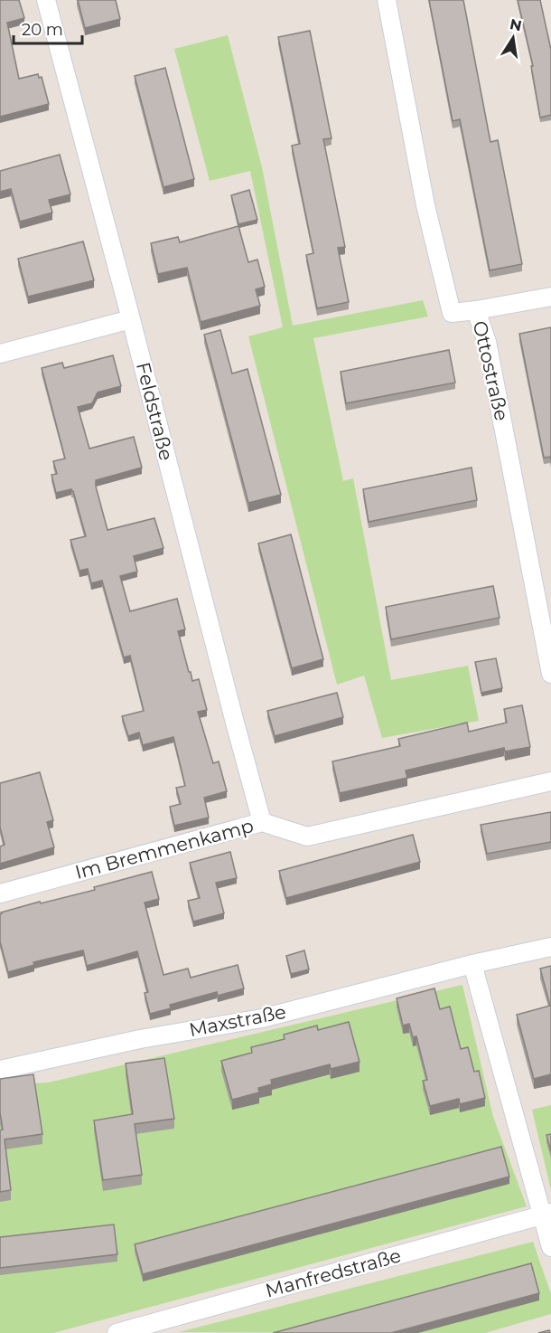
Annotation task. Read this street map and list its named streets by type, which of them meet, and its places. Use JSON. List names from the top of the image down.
{
  "streets": {
    "street": [
      "Ottostraße",
      "Feldstraße",
      "Im Bremmenkamp",
      "Maxstraße",
      "Manfredstraße"
    ]
  },
  "crossings": [
    ["Feldstraße", "Im Bremmenkamp"]
  ],
  "scale_bar": "20 m",
  "north": "top"
}
